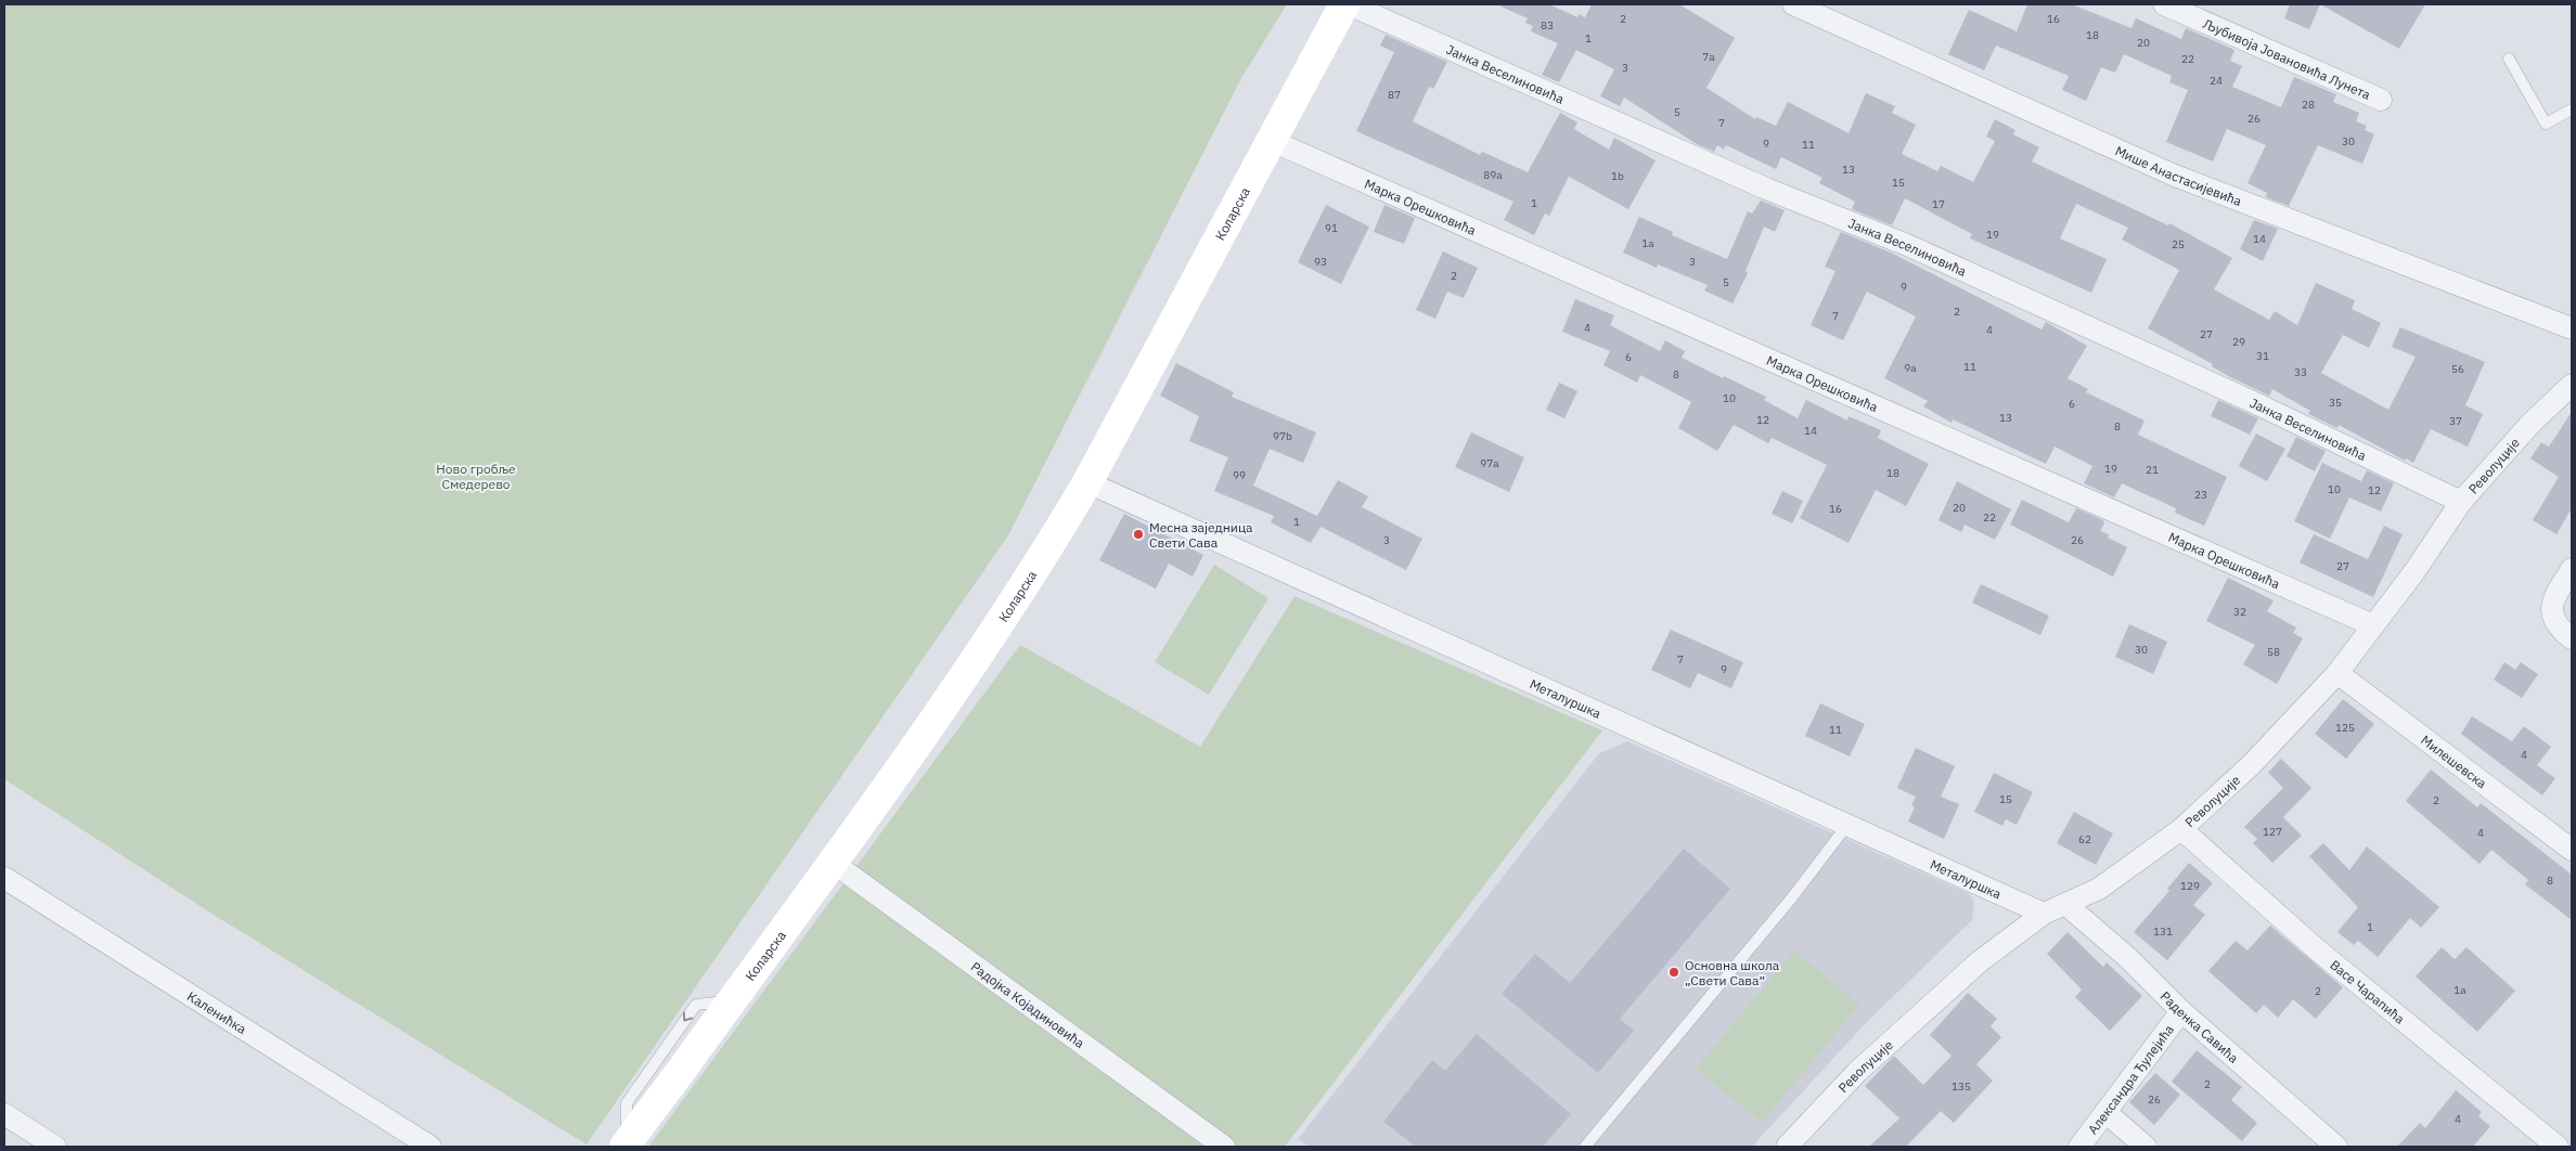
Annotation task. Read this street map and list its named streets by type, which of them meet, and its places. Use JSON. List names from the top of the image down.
{
  "streets": {
    "main road": ["Коларска"],
    "street": [
      "Љубивоја Јовановића Лунета",
      "Јанка Веселиновића",
      "Мише Анастасијевића",
      "Марка Орешковића",
      "Револуције",
      "Металуршка",
      "Милешевска",
      "Васе Чарапића",
      "Радојка Којадиновића",
      "Каленићка",
      "Раденка Савића",
      "Александра Ђулејића"
    ]
  },
  "crossings": [
    ["Јанка Веселиновића", "Револуције"],
    ["Марка Орешковића", "Коларска"],
    ["Марка Орешковића", "Револуције"],
    ["Коларска", "Металуршка"],
    ["Коларска", "Радојка Којадиновића"],
    ["Револуције", "Металуршка"],
    ["Револуције", "Милешевска"],
    ["Револуције", "Васе Чарапића"],
    ["Револуције", "Раденка Савића"],
    ["Раденка Савића", "Александра Ђулејића"]
  ],
  "parks": ["Ново гробље Смедерево"],
  "places": ["Месна заједница Свети Сава", "Основна школа „Свети Сава”"],
  "house_numbers": [
    "2",
    "16",
    "83",
    "18",
    "1",
    "20",
    "7a",
    "22",
    "3",
    "24",
    "87",
    "28",
    "5",
    "26",
    "7",
    "30",
    "9",
    "11",
    "13",
    "89a",
    "1b",
    "15",
    "1",
    "17",
    "91",
    "19",
    "14",
    "1a",
    "25",
    "93",
    "3",
    "2",
    "5",
    "9",
    "2",
    "7",
    "4",
    "4",
    "27",
    "29",
    "31",
    "6",
    "11",
    "9a",
    "56",
    "33",
    "8",
    "10",
    "35",
    "6",
    "13",
    "12",
    "37",
    "8",
    "14",
    "97b",
    "97a",
    "19",
    "21",
    "18",
    "99",
    "10",
    "12",
    "23",
    "20",
    "16",
    "22",
    "1",
    "3",
    "26",
    "27",
    "32",
    "30",
    "58",
    "7",
    "9",
    "125",
    "11",
    "4",
    "15",
    "2",
    "127",
    "4",
    "62",
    "8",
    "129",
    "1",
    "131",
    "1a",
    "2",
    "2",
    "135",
    "26",
    "4"
  ]
}
